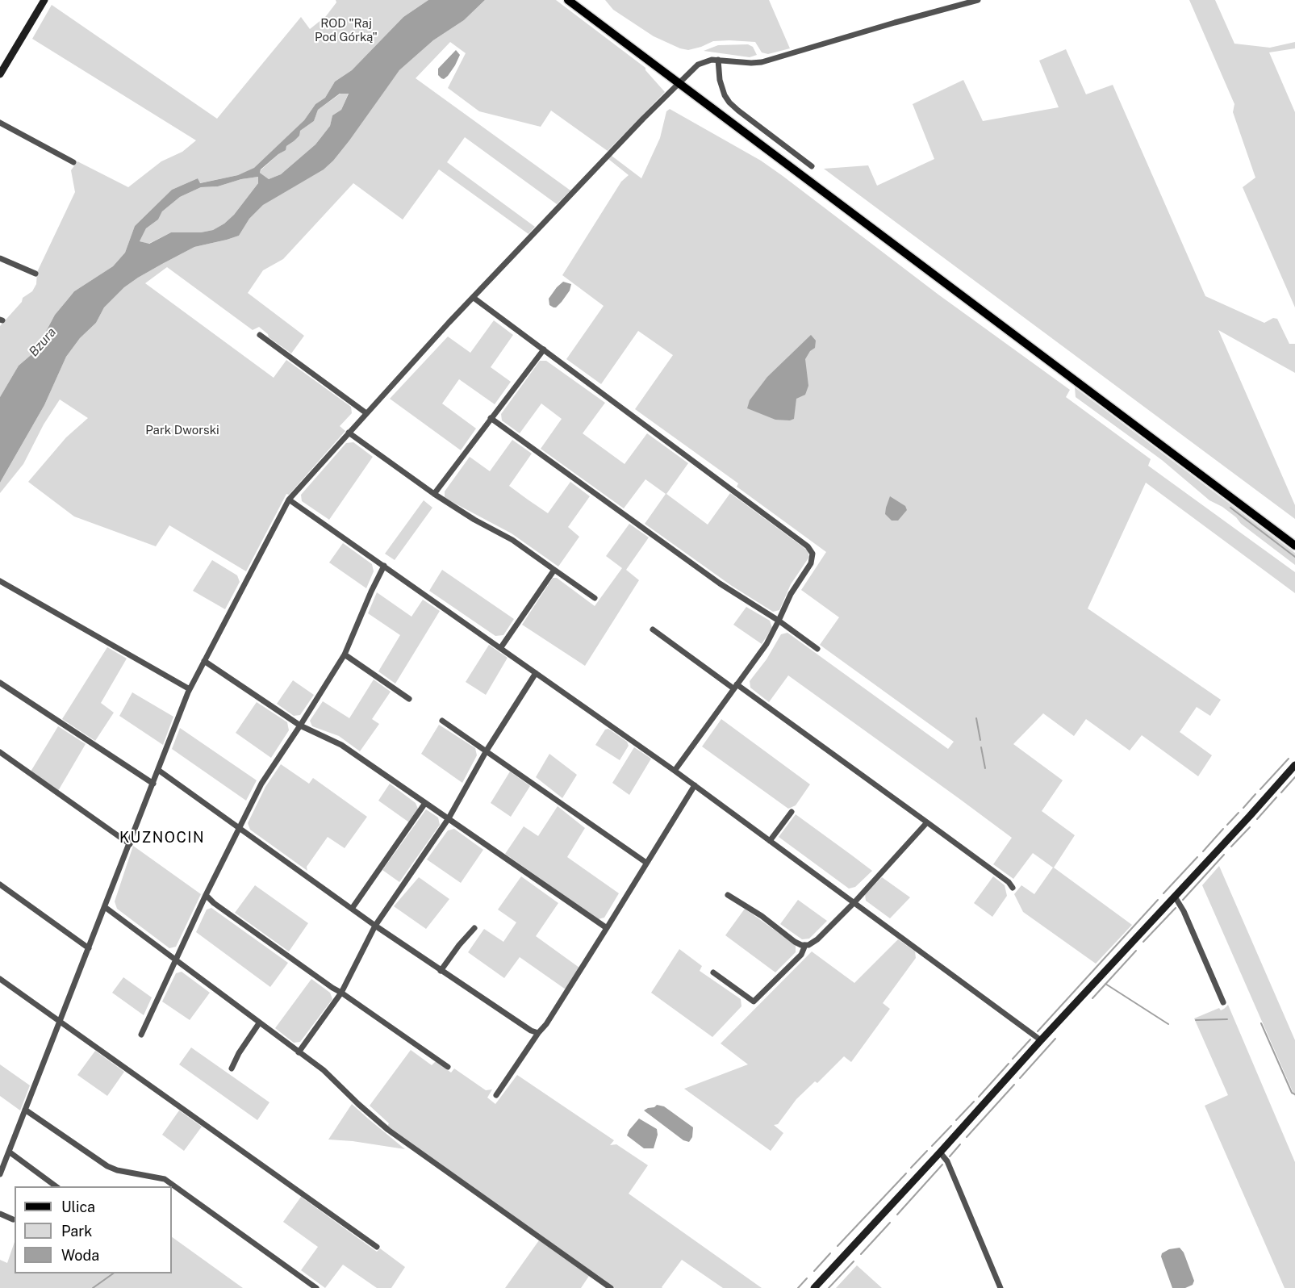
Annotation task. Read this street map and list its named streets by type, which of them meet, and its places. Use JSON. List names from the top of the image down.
{
  "districts": ["KUZNOCIN"],
  "water": ["Bzura"],
  "parks": ["ROD \"Raj Pod Górką\"", "Park Dworski"],
  "legend": ["Ulica", "Park", "Woda"]
}
